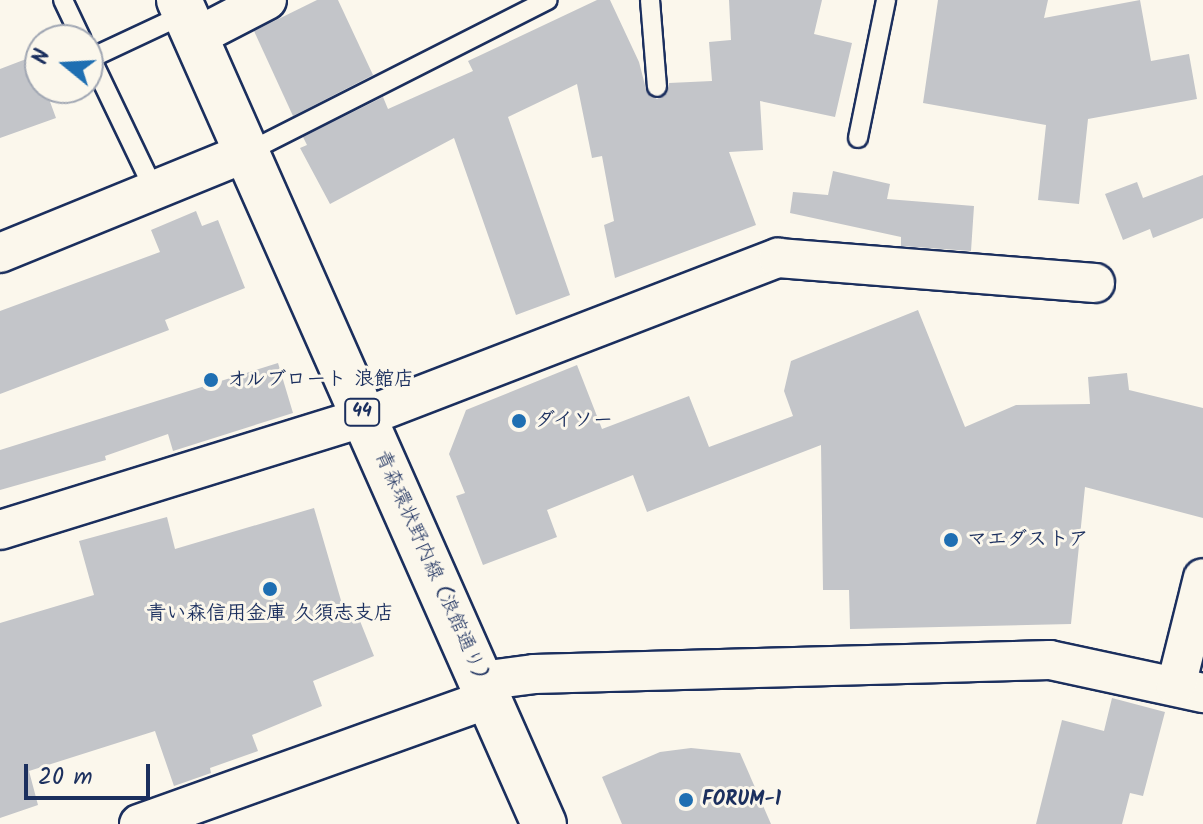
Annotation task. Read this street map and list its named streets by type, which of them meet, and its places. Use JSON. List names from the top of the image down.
{
  "streets": {
    "main road": ["44", "青森環状野内線 (浪館通り)"]
  },
  "places": [
    "オルブロート 浪館店",
    "ダイソー",
    "マエダストア",
    "青い森信用金庫 久須志支店",
    "FORUM-1"
  ],
  "scale_bar": "20 m",
  "north": "left"
}
